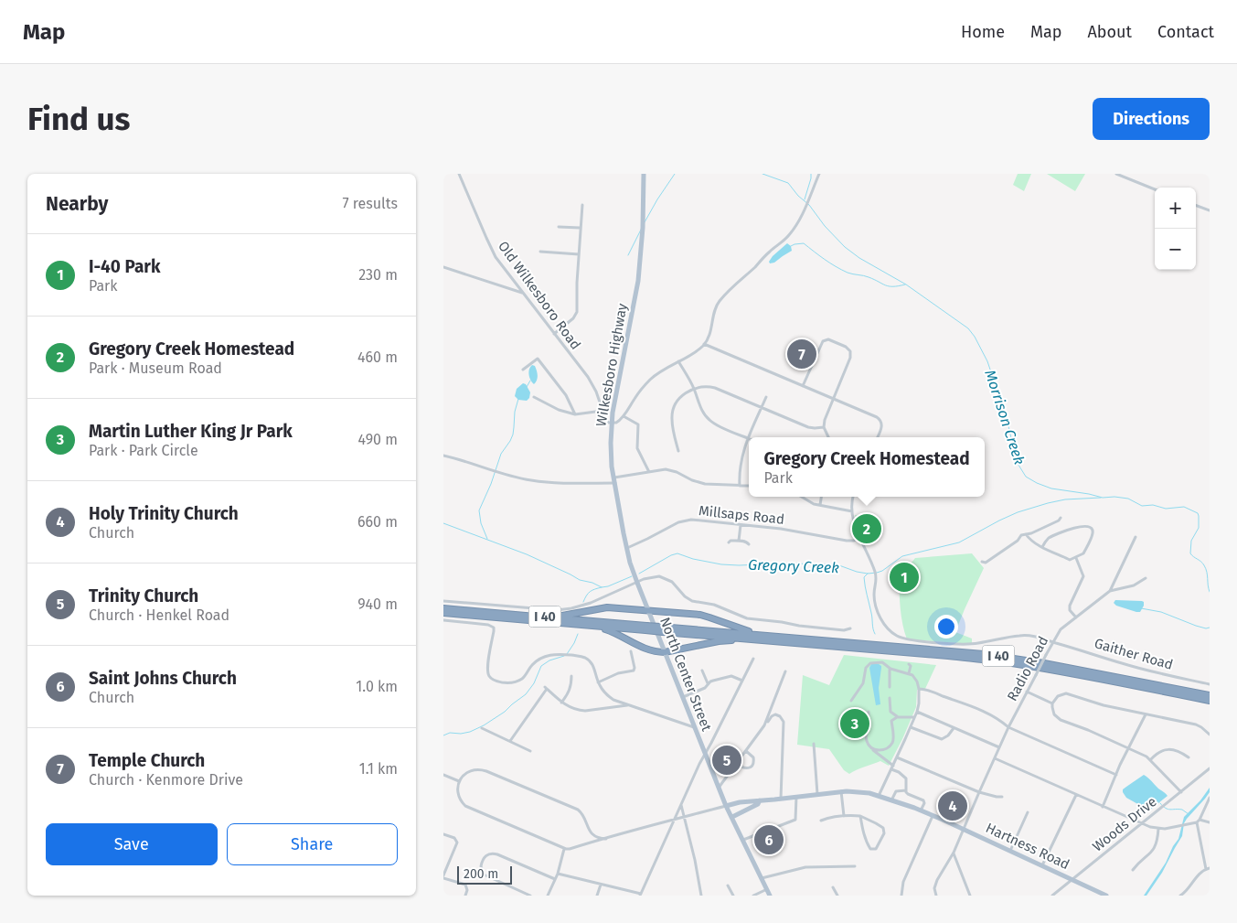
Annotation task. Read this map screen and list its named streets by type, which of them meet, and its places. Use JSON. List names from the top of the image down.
{
  "streets": {
    "highway": ["I 40"],
    "main road": ["Wilkesboro Highway", "North Center Street", "Hartness Road"],
    "street": [
      "Old Wilkesboro Road",
      "Millsaps Road",
      "Gaither Road",
      "Radio Road",
      "Woods Drive"
    ]
  },
  "crossings": [
    ["Old Wilkesboro Road", "Wilkesboro Highway"],
    ["Wilkesboro Highway", "Millsaps Road"],
    ["Wilkesboro Highway", "North Center Street"],
    ["Millsaps Road", "Gaither Road"],
    ["Gaither Road", "Radio Road"],
    ["Radio Road", "Hartness Road"],
    ["North Center Street", "Hartness Road"],
    ["Woods Drive", "Hartness Road"]
  ],
  "water": ["Morrison Creek", "Gregory Creek"],
  "scale_bar": "200 m",
  "page": {
    "header": "Map",
    "nav": [
      "Home",
      "Map",
      "About",
      "Contact"
    ],
    "buttons": [
      "Directions",
      ["Save", "Share"]
    ],
    "title": "Find us",
    "heading": ["Nearby", "7 results"],
    "map_buttons": ["+", "−"],
    "list": [
      {
        "mark": "1",
        "name": "I-40 Park",
        "note": "Park",
        "value": "230 m"
      },
      {
        "mark": "2",
        "name": "Gregory Creek Homestead",
        "note": "Park · Museum Road",
        "value": "460 m"
      },
      {
        "mark": "3",
        "name": "Martin Luther King Jr Park",
        "note": "Park · Park Circle",
        "value": "490 m"
      },
      {
        "mark": "4",
        "name": "Holy Trinity Church",
        "note": "Church",
        "value": "660 m"
      },
      {
        "mark": "5",
        "name": "Trinity Church",
        "note": "Church · Henkel Road",
        "value": "940 m"
      },
      {
        "mark": "6",
        "name": "Saint Johns Church",
        "note": "Church",
        "value": "1.0 km"
      },
      {
        "mark": "7",
        "name": "Temple Church",
        "note": "Church · Kenmore Drive",
        "value": "1.1 km"
      }
    ],
    "pins": [
      "7",
      "2",
      "1",
      "3",
      "5",
      "4",
      "6"
    ],
    "popup": ["Gregory Creek Homestead", "Park"],
    "scale": "200 m"
  }
}
